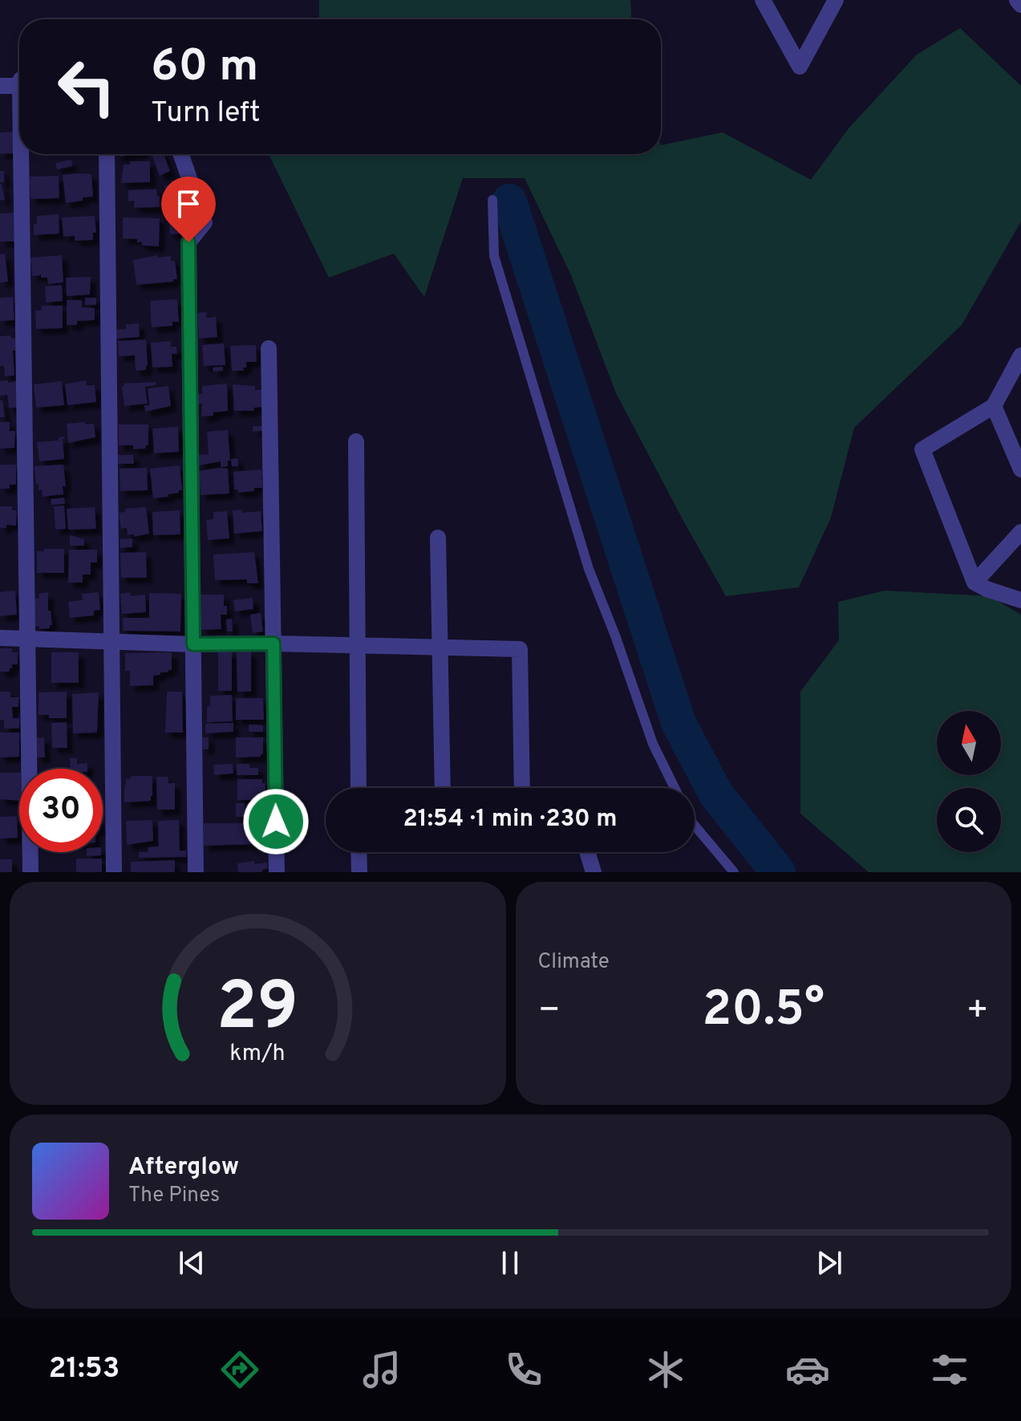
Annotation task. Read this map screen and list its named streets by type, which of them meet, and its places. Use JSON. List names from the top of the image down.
{
  "north": "top",
  "page": {
    "turn": ["60 m", "Turn left"],
    "limit": "30",
    "trip": "21:54 · 1 min · 230 m",
    "tile": "Climate",
    "heat": ["−", "20.5°", "+"],
    "song": ["Afterglow", "The Pines"],
    "tabs": "21:53",
    "gauge": ["29", "km/h"]
  }
}
